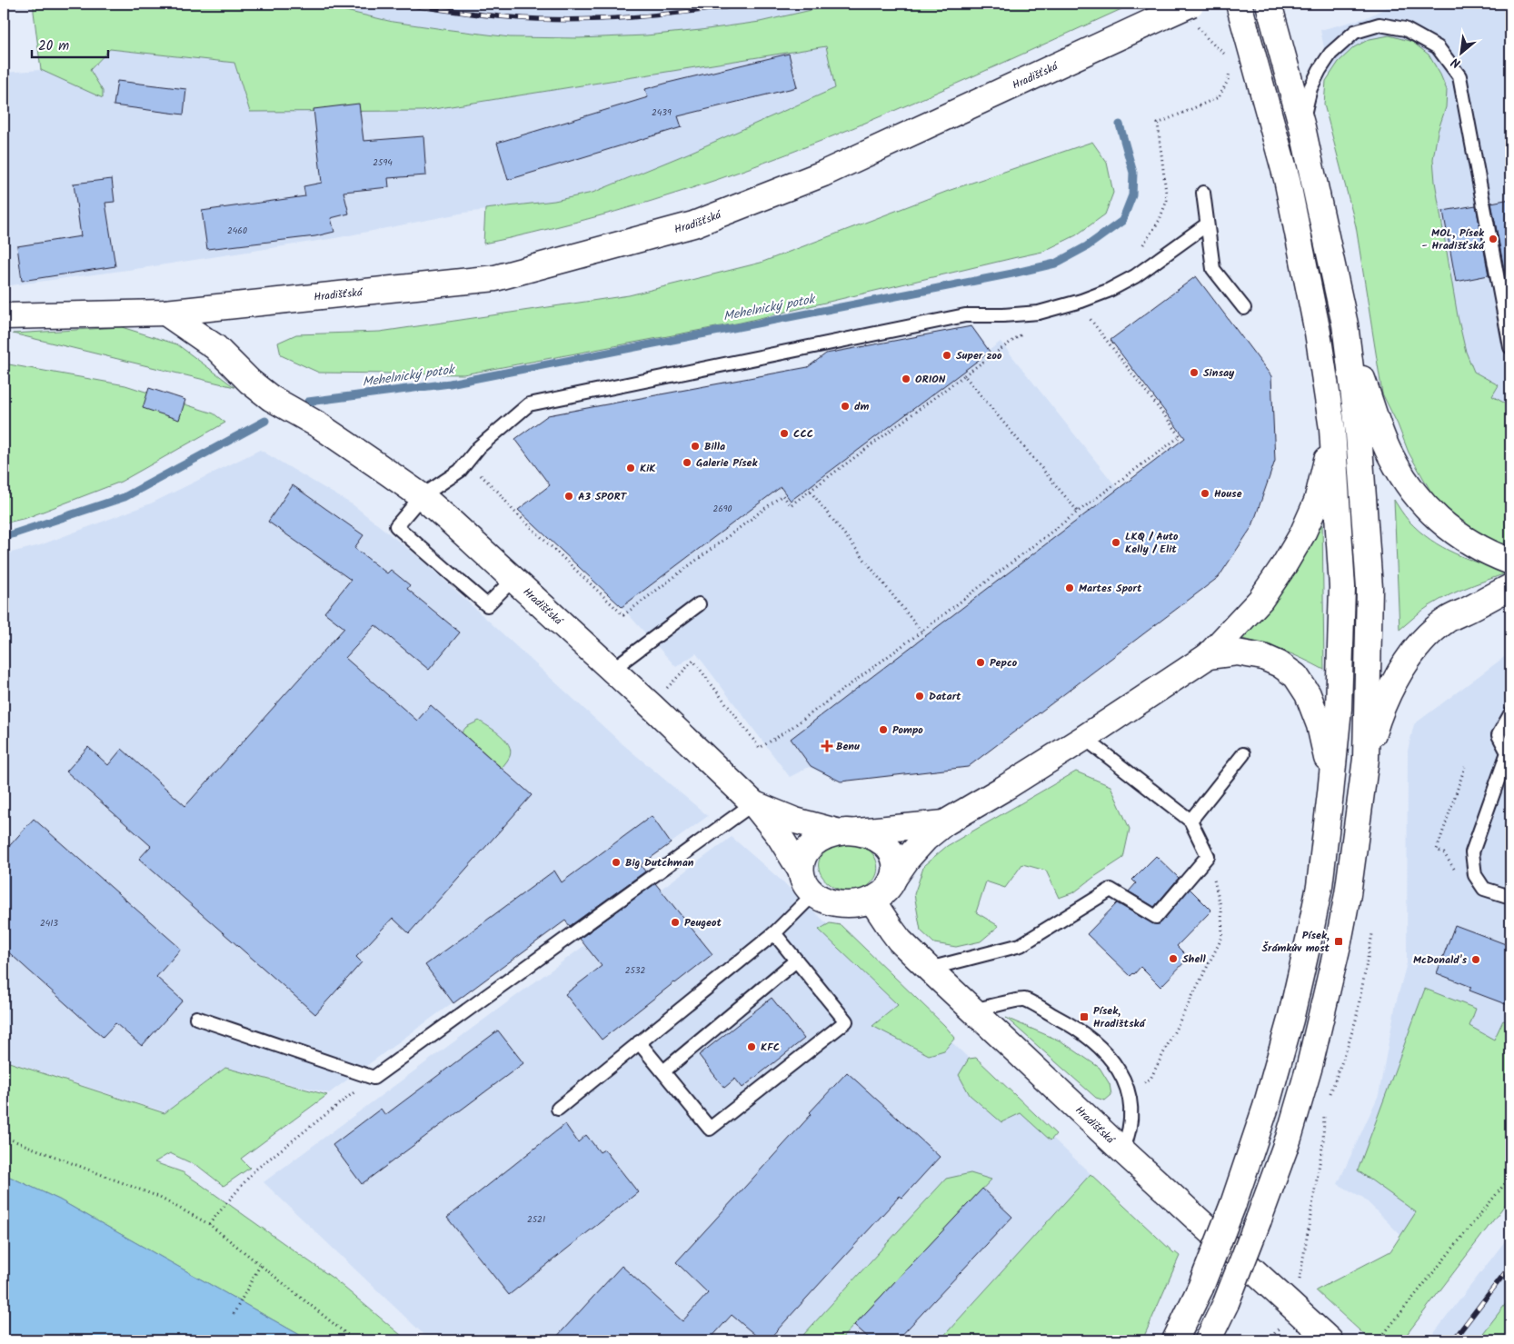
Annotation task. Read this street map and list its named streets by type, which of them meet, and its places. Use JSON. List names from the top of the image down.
{
  "streets": {
    "main road": ["Hradišťská"]
  },
  "water": ["Mehelnický potok"],
  "places": {
    "other": [
      "MOL, Písek - Hradišťská",
      "Super zoo",
      "Sinsay",
      "ORION",
      "dm",
      "CCC",
      "Billa",
      "Galerie Písek",
      "KiK",
      "House",
      "A3 SPORT",
      "LKQ / Auto Kelly / Elit",
      "Martes Sport",
      "Pepco",
      "Datart",
      "Pompo",
      "Big Dutchman",
      "Peugeot",
      "Shell",
      "McDonald's",
      "KFC"
    ],
    "health": ["Benu"],
    "transit": ["Písek, Šrámkův most", "Písek, Hradištská"]
  },
  "house_numbers": [
    "2439",
    "2594",
    "2460",
    "2690",
    "2413",
    "2532",
    "2521"
  ],
  "scale_bar": "20 m",
  "north": "bottom left"
}
